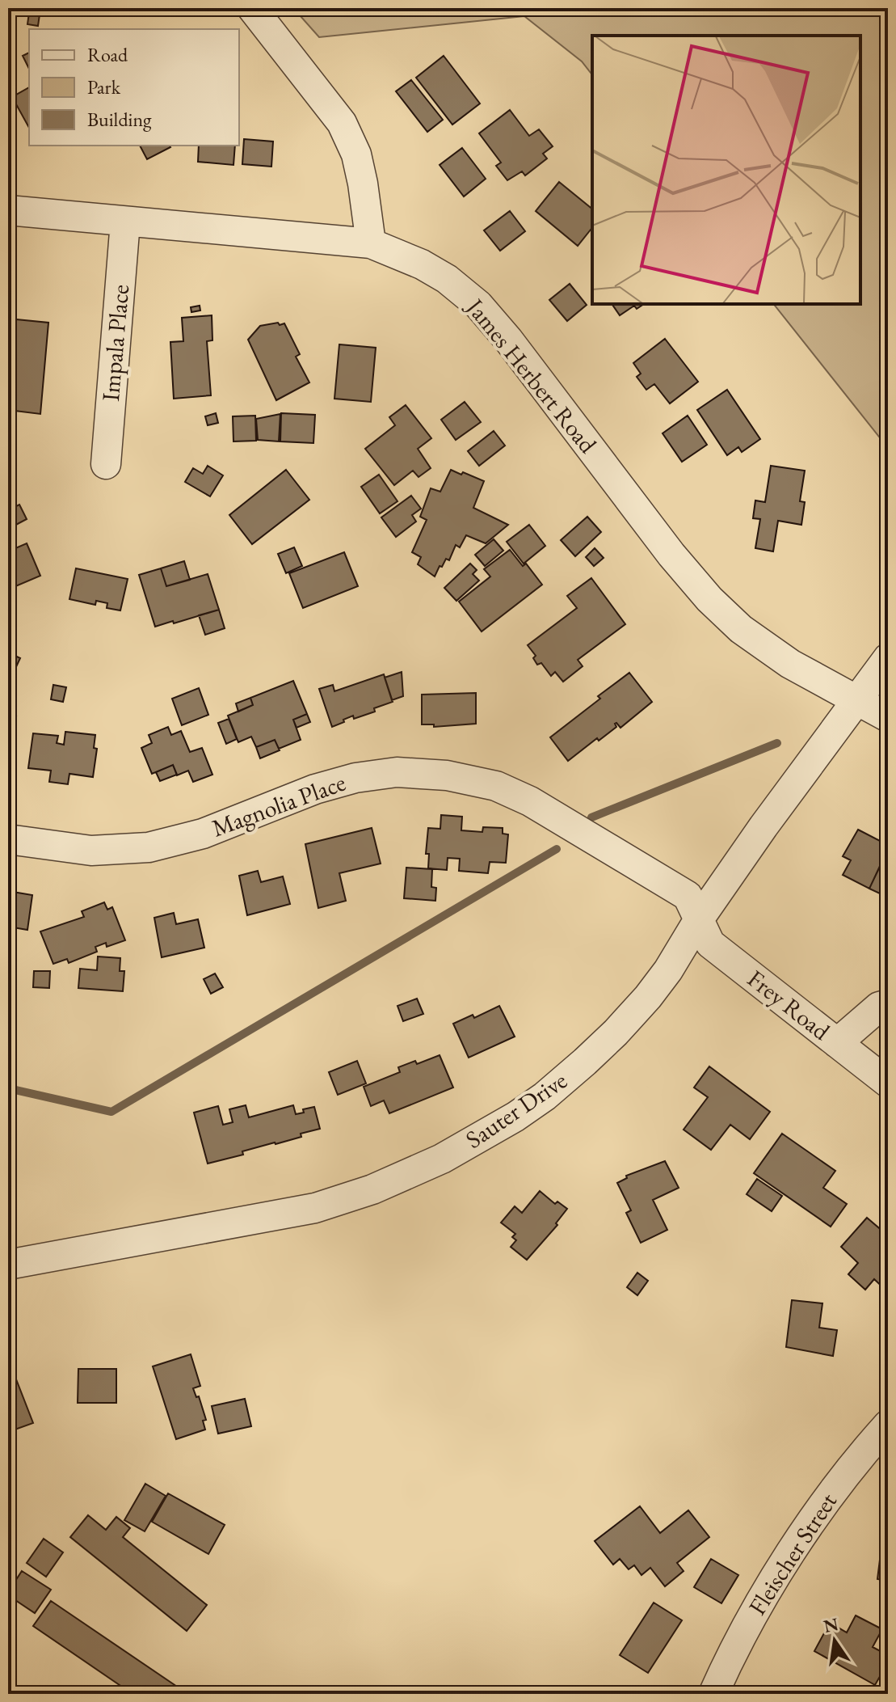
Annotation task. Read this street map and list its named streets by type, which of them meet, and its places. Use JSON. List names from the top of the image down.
{
  "streets": {
    "street": [
      "Impala Place",
      "James Herbert Road",
      "Magnolia Place",
      "Frey Road",
      "Sauter Drive",
      "Fleischer Street"
    ]
  },
  "crossings": [
    ["Impala Place", "James Herbert Road"],
    ["James Herbert Road", "Sauter Drive"],
    ["Magnolia Place", "Frey Road"],
    ["Magnolia Place", "Sauter Drive"],
    ["Frey Road", "Sauter Drive"]
  ],
  "legend": ["Road", "Park", "Building"],
  "north": "top"
}
